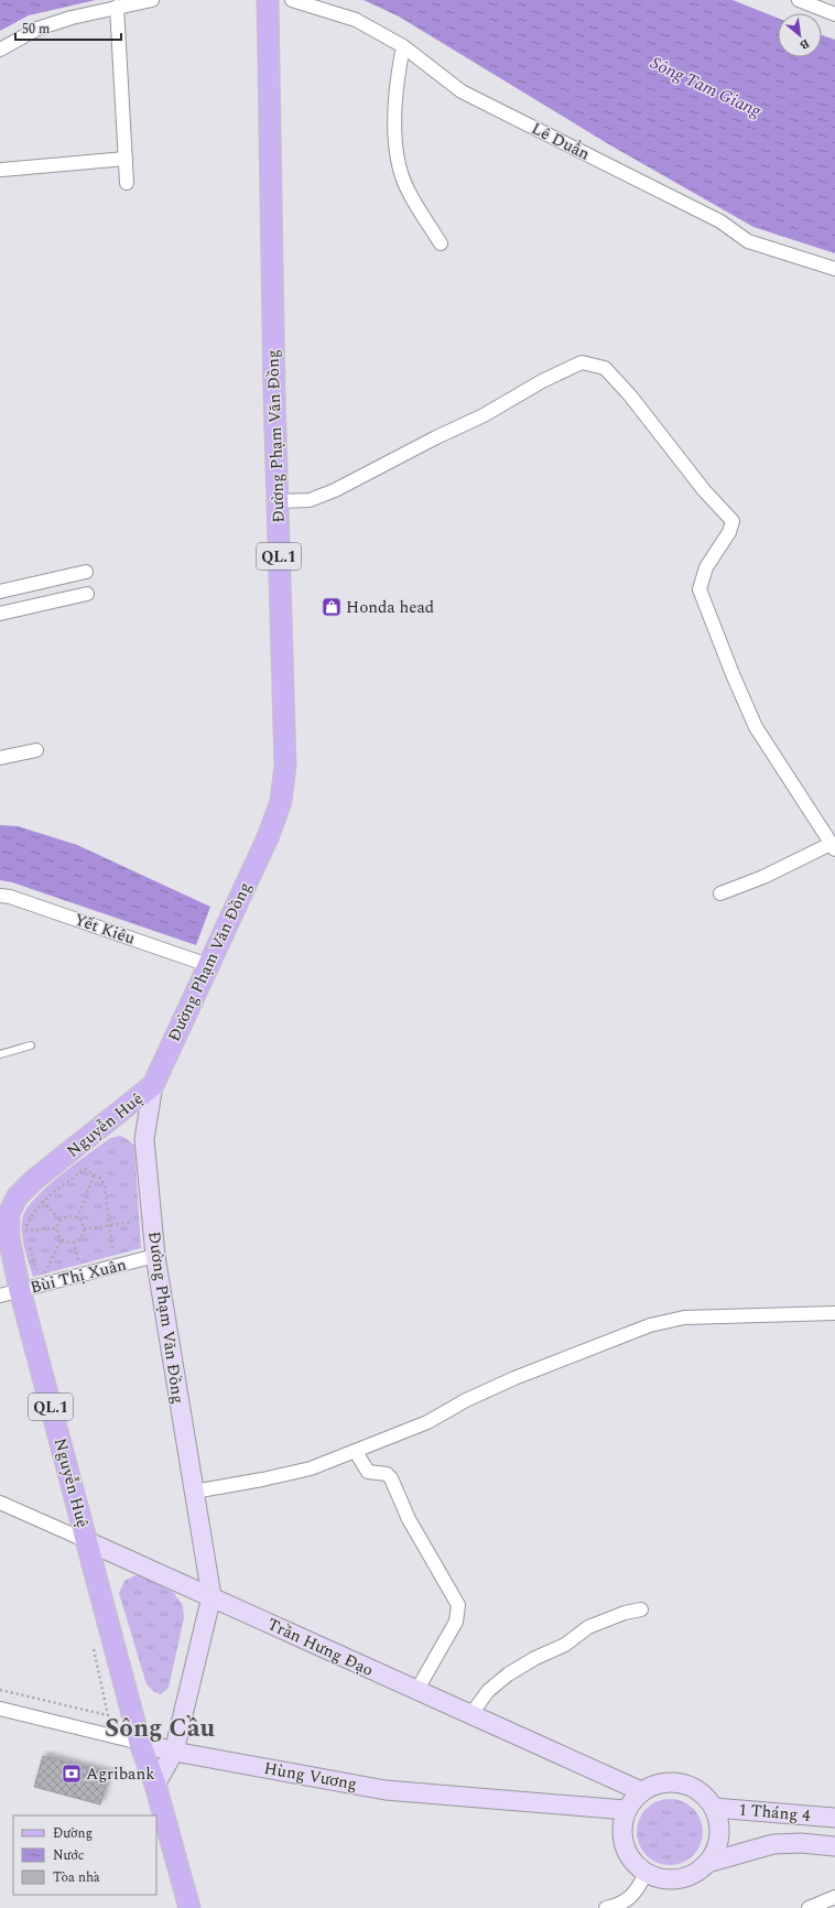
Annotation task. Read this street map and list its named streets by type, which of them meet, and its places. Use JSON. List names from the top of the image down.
{
  "streets": {
    "main road": ["Đường Phạm Văn Đồng", "QL.1", "Nguyễn Huệ"],
    "street": [
      "Lê Duẩn",
      "Yết Kiêu",
      "Bùi Thị Xuân",
      "Trần Hưng Đạo",
      "Hùng Vương",
      "1 Tháng 4"
    ]
  },
  "crossings": [
    ["Đường Phạm Văn Đồng", "QL.1"],
    ["Đường Phạm Văn Đồng", "Yết Kiêu"],
    ["Đường Phạm Văn Đồng", "Nguyễn Huệ"],
    ["Đường Phạm Văn Đồng", "Bùi Thị Xuân"],
    ["Đường Phạm Văn Đồng", "Trần Hưng Đạo"],
    ["Đường Phạm Văn Đồng", "Hùng Vương"],
    ["QL.1", "Nguyễn Huệ"],
    ["Nguyễn Huệ", "Bùi Thị Xuân"],
    ["Nguyễn Huệ", "Trần Hưng Đạo"],
    ["Nguyễn Huệ", "Hùng Vương"],
    ["Trần Hưng Đạo", "Hùng Vương"],
    ["Trần Hưng Đạo", "1 Tháng 4"],
    ["Hùng Vương", "1 Tháng 4"]
  ],
  "districts": ["Sông Cầu"],
  "water": ["Sông Tam Giang"],
  "places": {
    "shop": ["Honda head"],
    "bank": ["Agribank"]
  },
  "legend": ["Đường", "Nước", "Tòa nhà"],
  "scale_bar": "50 m",
  "north": "bottom right"
}
